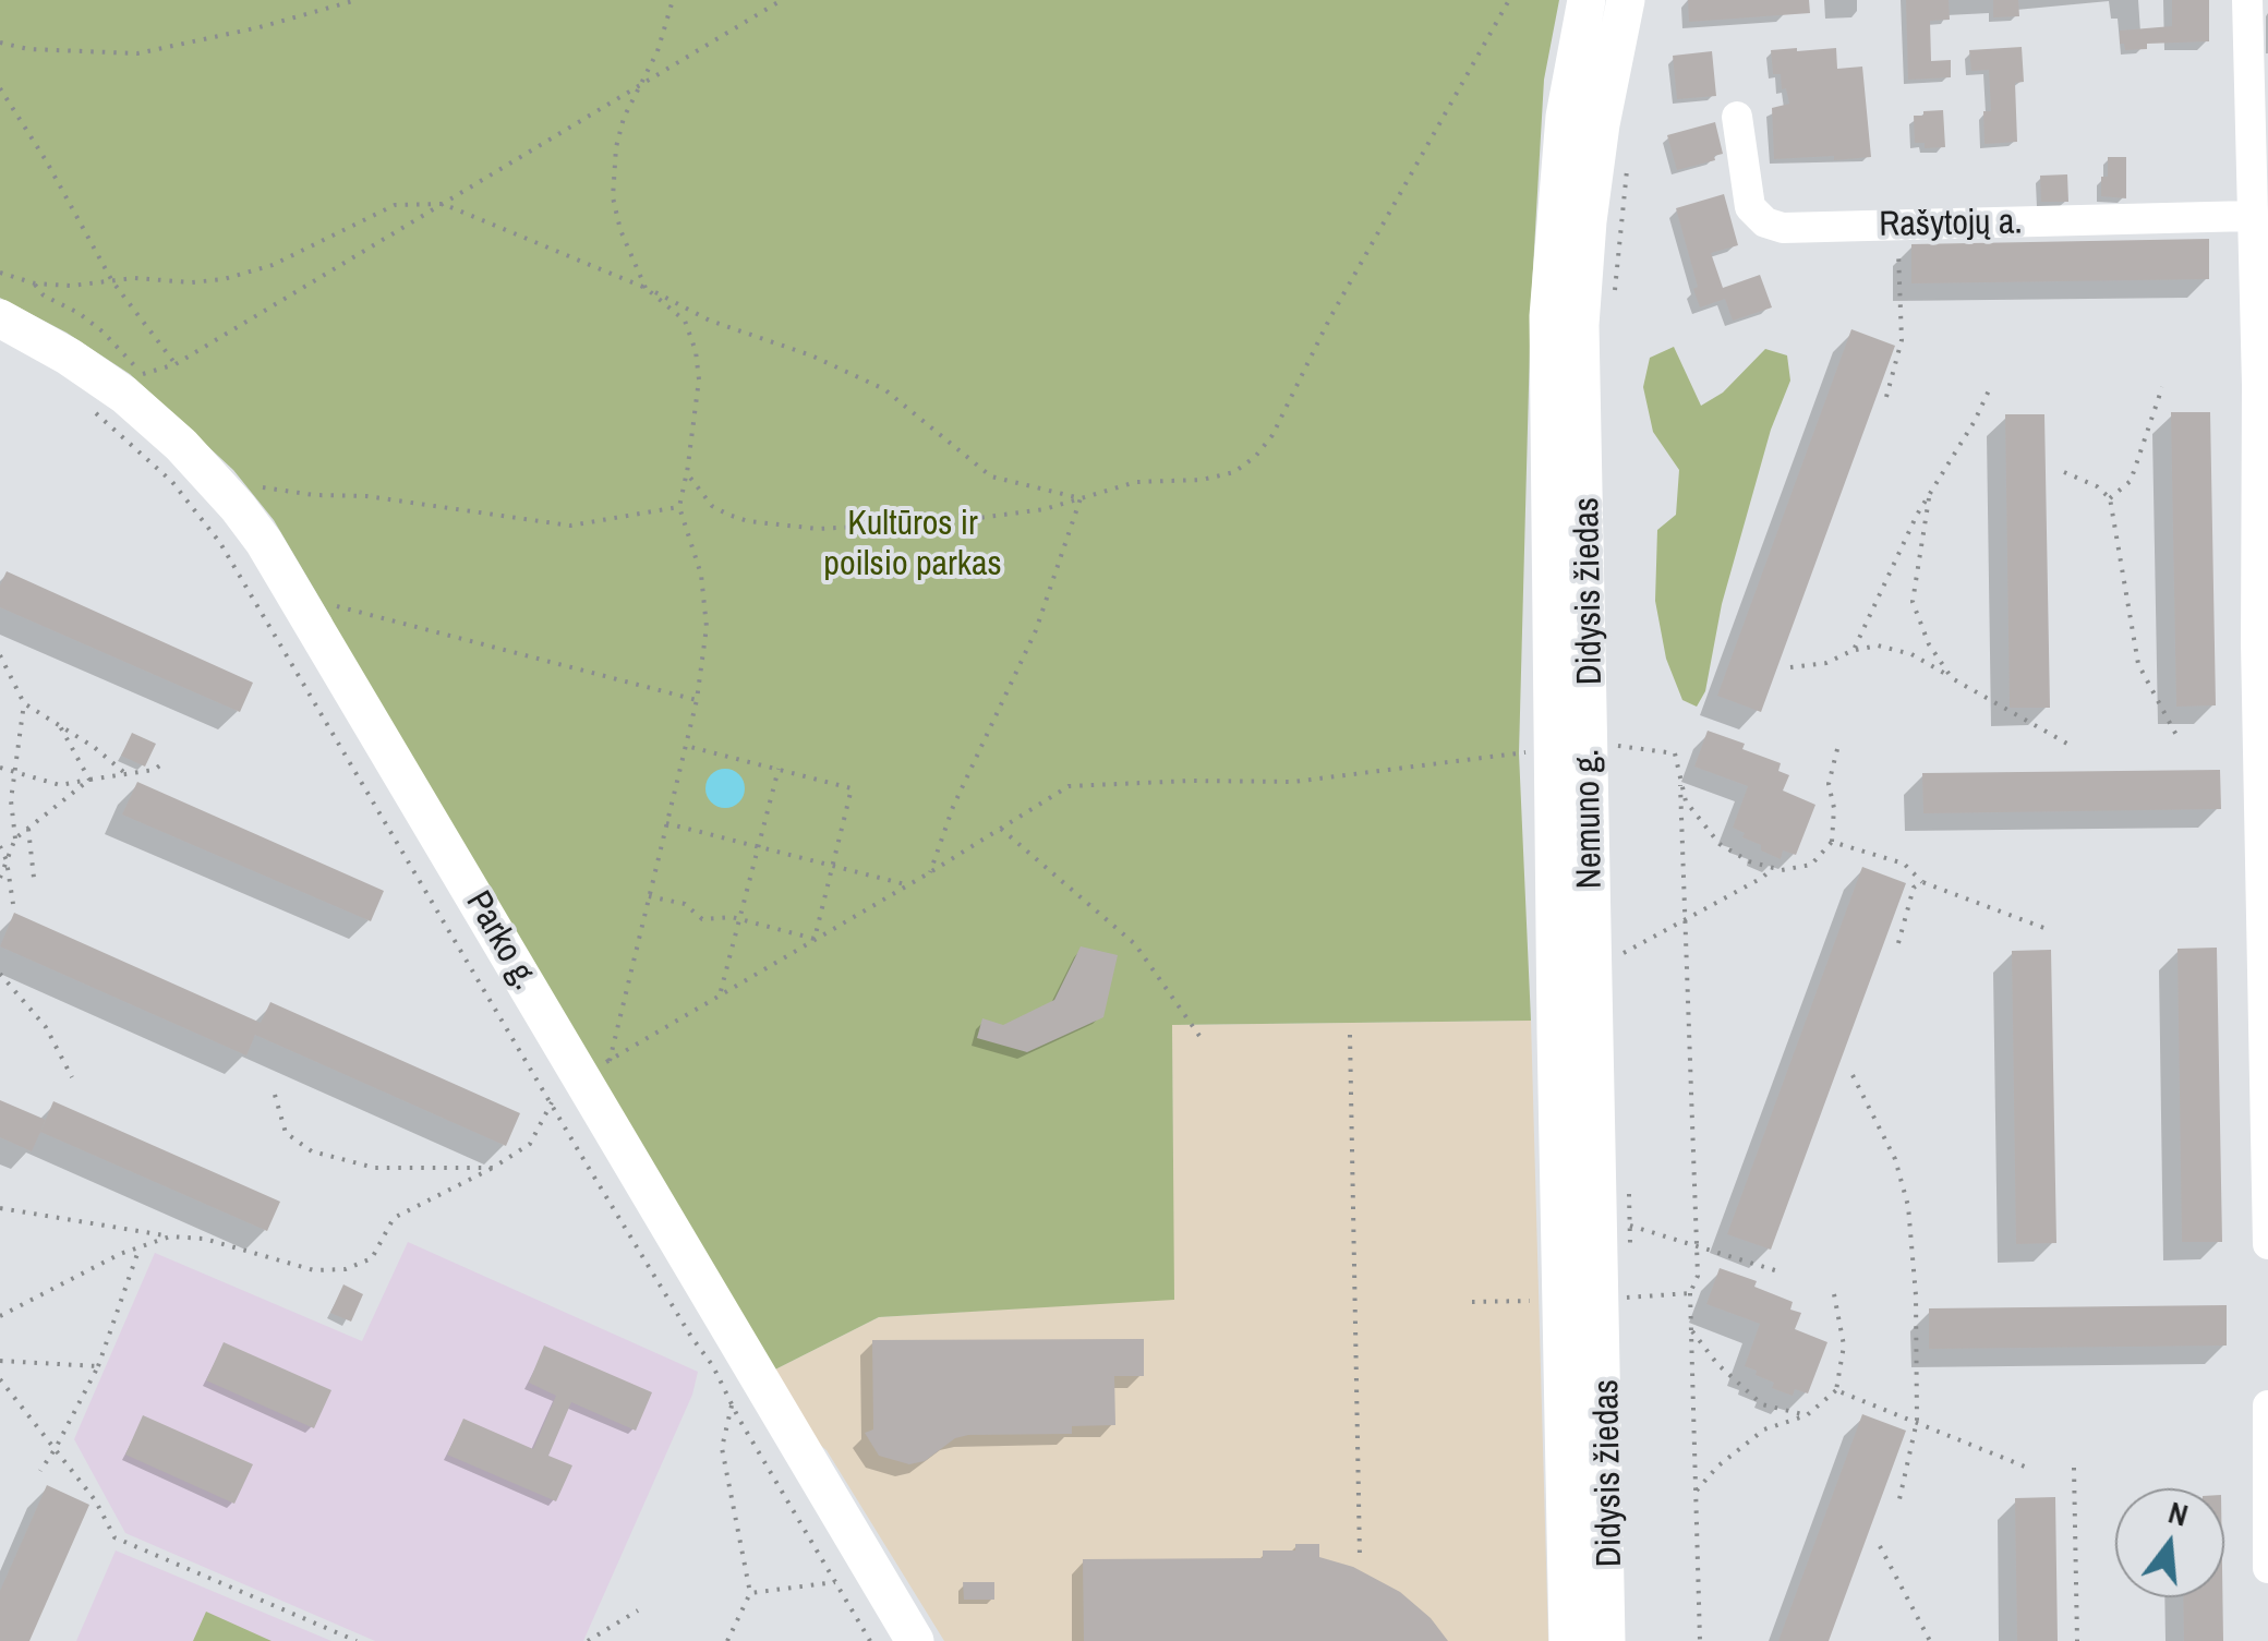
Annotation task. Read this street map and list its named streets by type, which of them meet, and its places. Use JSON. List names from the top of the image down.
{
  "streets": {
    "main road": ["Nemuno g.", "Parko g."],
    "street": ["Rašytojų a."]
  },
  "parks": ["Kultūros ir poilsio parkas"],
  "north": "top"
}
